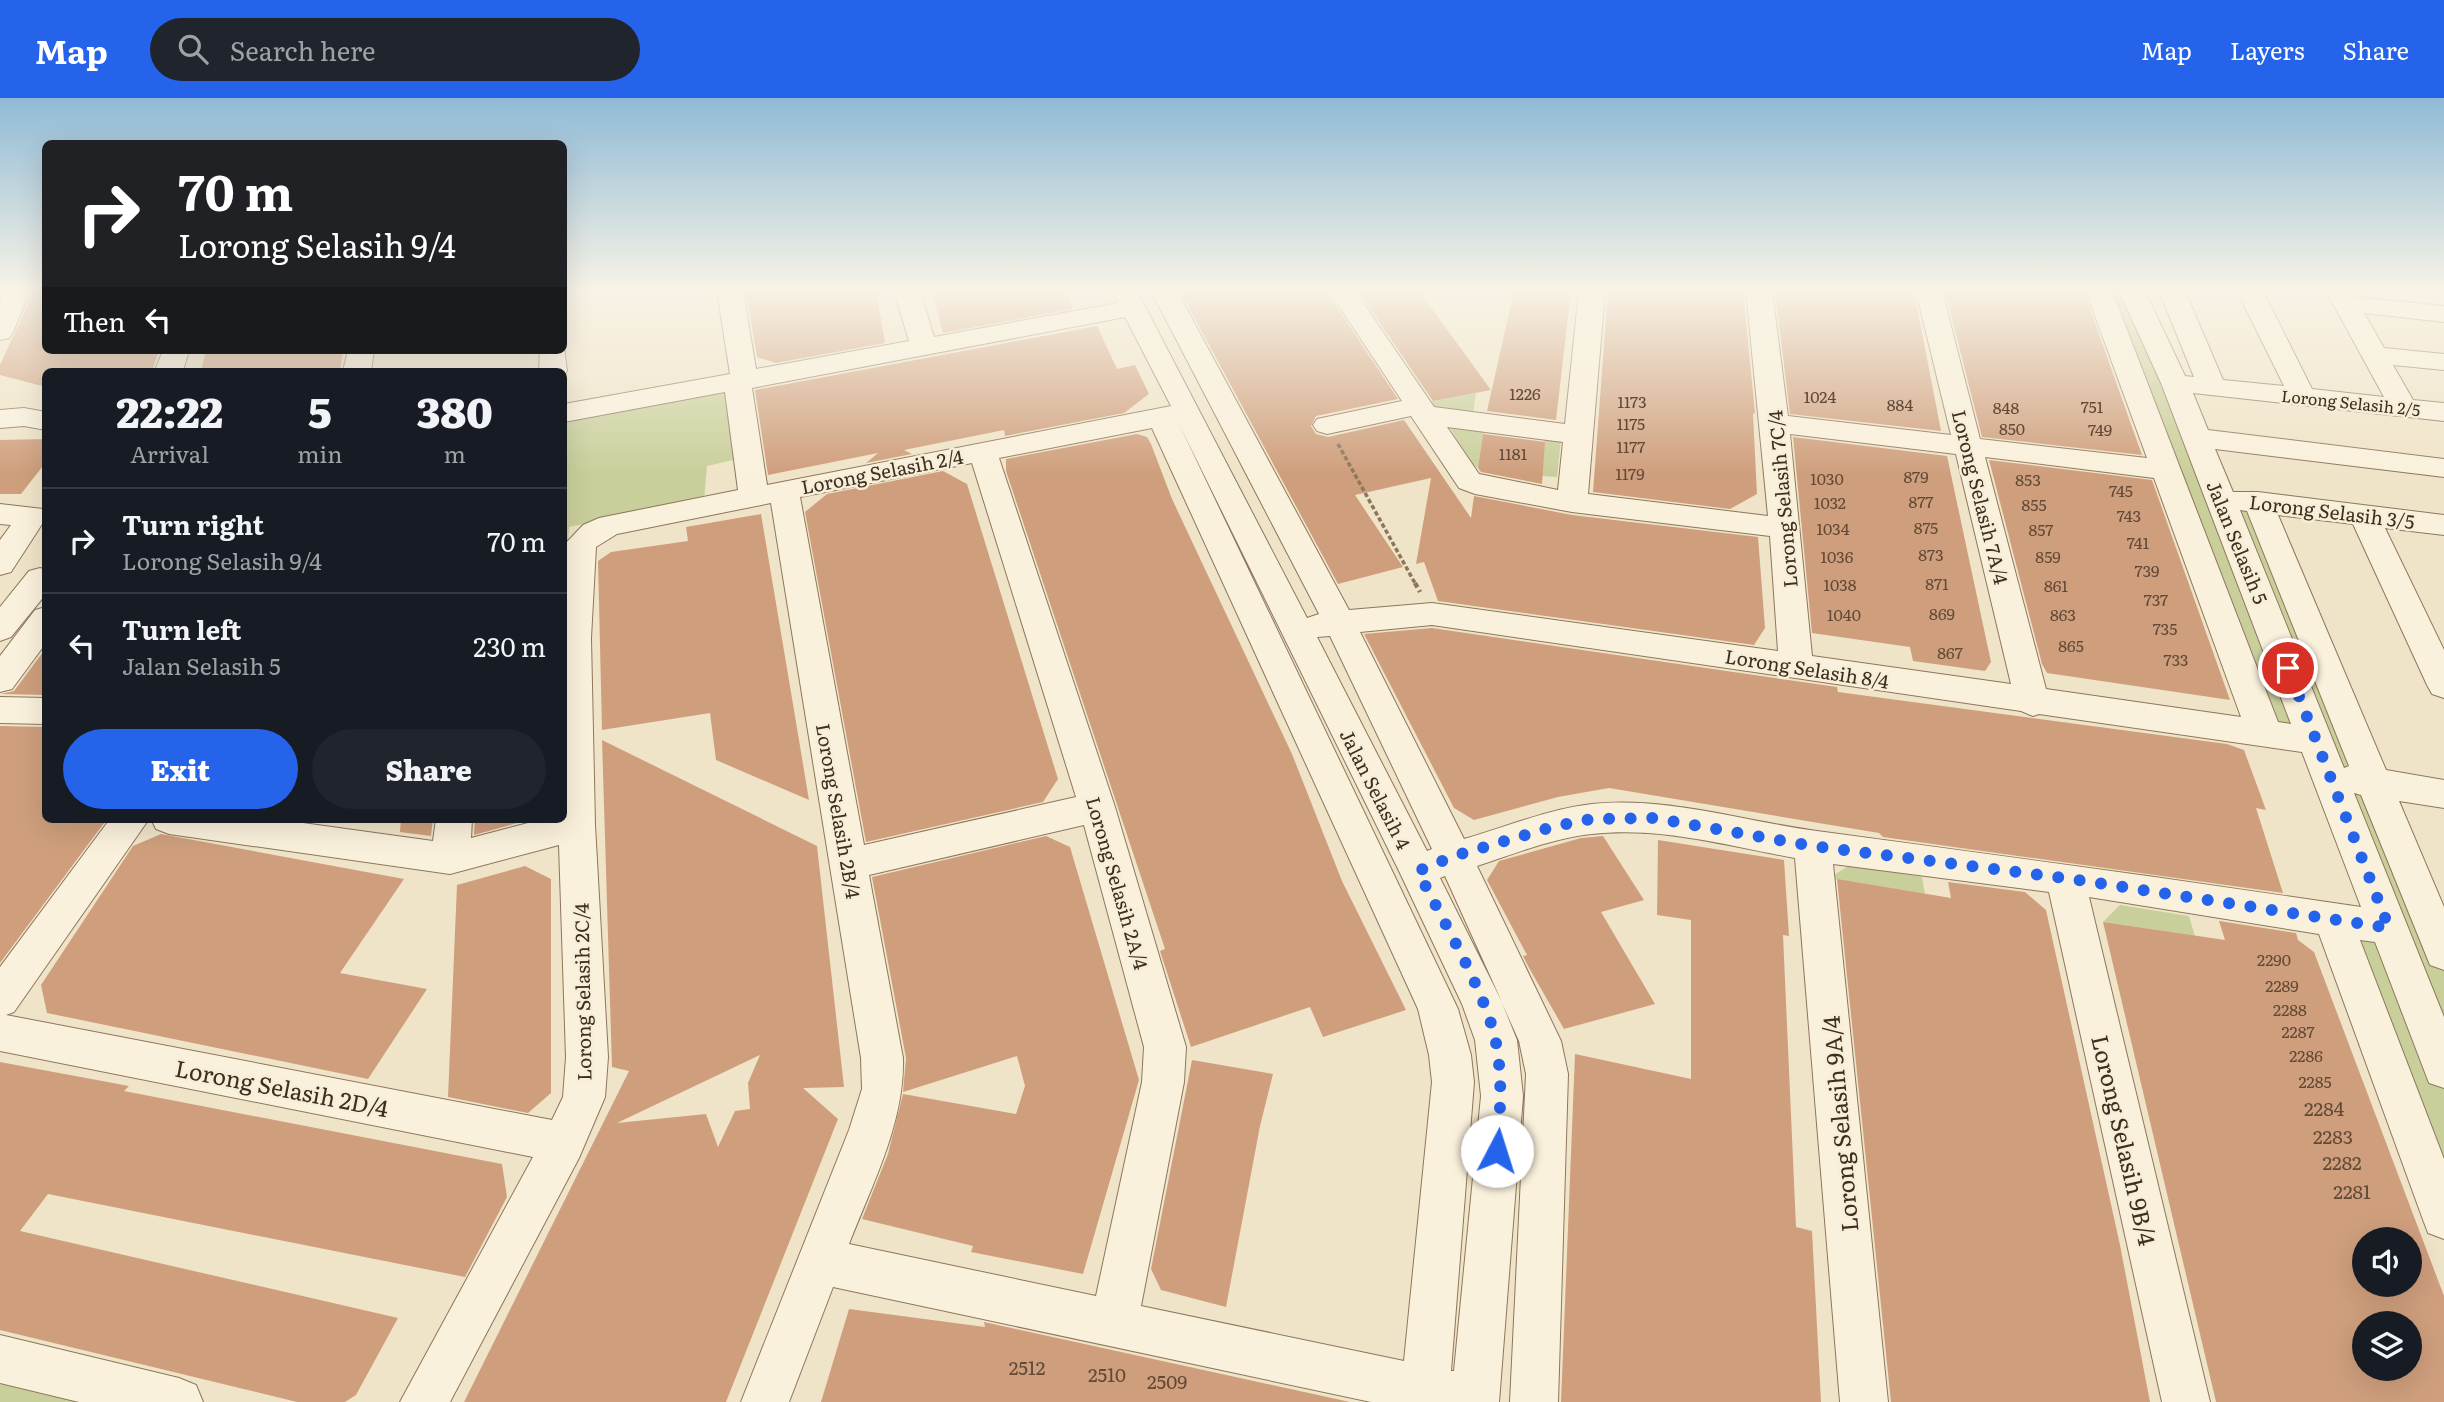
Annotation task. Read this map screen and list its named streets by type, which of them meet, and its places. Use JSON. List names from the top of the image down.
{
  "streets": {
    "street": [
      "Lorong Selasih 2/5",
      "Lorong Selasih 2/4",
      "Lorong Selasih 7A/4",
      "Lorong Selasih 7C/4",
      "Lorong Selasih 3/5",
      "Jalan Selasih 5",
      "Lorong Selasih 8/4",
      "Jalan Selasih 4",
      "Lorong Selasih 2B/4",
      "Lorong Selasih 2A/4",
      "Lorong Selasih 2C/4",
      "Lorong Selasih 2D/4",
      "Lorong Selasih 9A/4",
      "Lorong Selasih 9B/4"
    ]
  },
  "crossings": [
    ["Lorong Selasih 2/5", "Jalan Selasih 5"],
    ["Lorong Selasih 2/4", "Jalan Selasih 4"],
    ["Lorong Selasih 2/4", "Lorong Selasih 2B/4"],
    ["Lorong Selasih 2/4", "Lorong Selasih 2A/4"],
    ["Lorong Selasih 2/4", "Lorong Selasih 2C/4"],
    ["Lorong Selasih 7A/4", "Lorong Selasih 8/4"],
    ["Lorong Selasih 7C/4", "Lorong Selasih 8/4"],
    ["Lorong Selasih 3/5", "Jalan Selasih 5"],
    ["Jalan Selasih 5", "Lorong Selasih 8/4"],
    ["Lorong Selasih 8/4", "Jalan Selasih 4"],
    ["Lorong Selasih 2C/4", "Lorong Selasih 2D/4"]
  ],
  "house_numbers": [
    "1226",
    "1024",
    "1173",
    "884",
    "751",
    "848",
    "1175",
    "850",
    "749",
    "1177",
    "1181",
    "1179",
    "879",
    "1030",
    "853",
    "745",
    "877",
    "1032",
    "855",
    "743",
    "875",
    "1034",
    "857",
    "741",
    "873",
    "1036",
    "859",
    "739",
    "871",
    "1038",
    "861",
    "737",
    "869",
    "1040",
    "863",
    "735",
    "865",
    "867",
    "733",
    "2290",
    "2289",
    "2288",
    "2287",
    "2286",
    "2285",
    "2284",
    "2283",
    "2282",
    "2281",
    "2512",
    "2510",
    "2509"
  ],
  "page": {
    "header": "Map",
    "search": "Search here",
    "nav": ["Map", "Layers", "Share"],
    "turn": ["70 m", "Lorong Selasih 9/4"],
    "then": "Then",
    "eta": [
      "22:22",
      "Arrival",
      "5",
      "min",
      "380",
      "m"
    ],
    "list": [
      {
        "name": "Turn right",
        "note": "Lorong Selasih 9/4",
        "value": "70 m"
      },
      {
        "name": "Turn left",
        "note": "Jalan Selasih 5",
        "value": "230 m"
      }
    ],
    "buttons": ["Exit", "Share"]
  }
}
